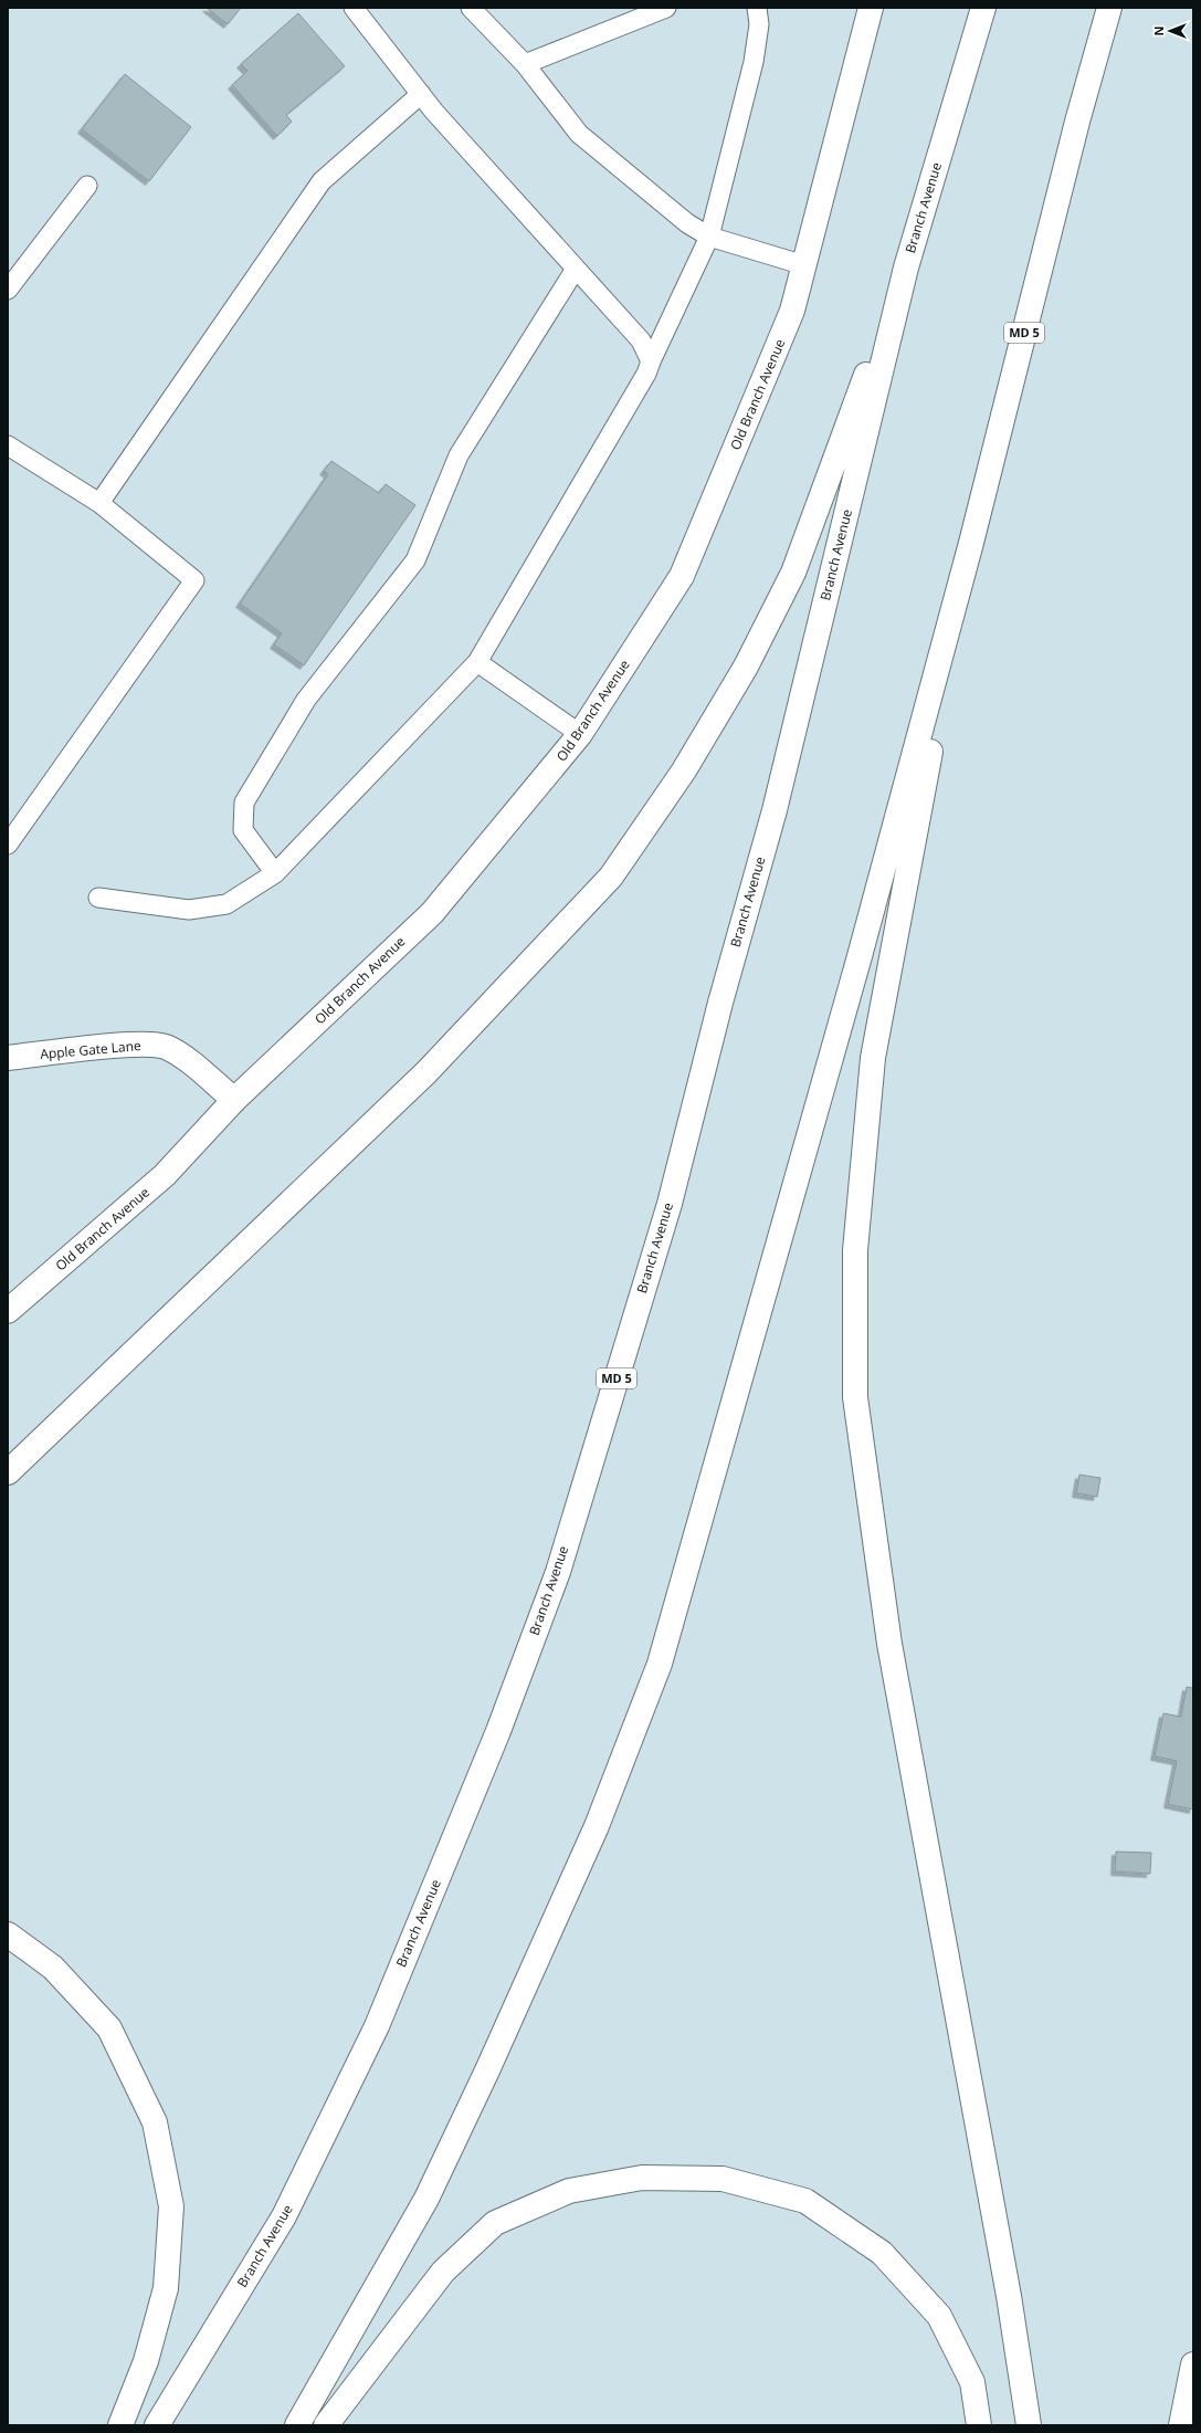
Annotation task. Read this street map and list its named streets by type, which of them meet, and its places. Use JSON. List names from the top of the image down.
{
  "streets": {
    "main road": [
      "Branch Avenue",
      "MD 5",
      "Old Branch Avenue",
      "Apple Gate Lane"
    ]
  },
  "crossings": [
    ["Old Branch Avenue", "Apple Gate Lane"]
  ],
  "north": "left"
}
